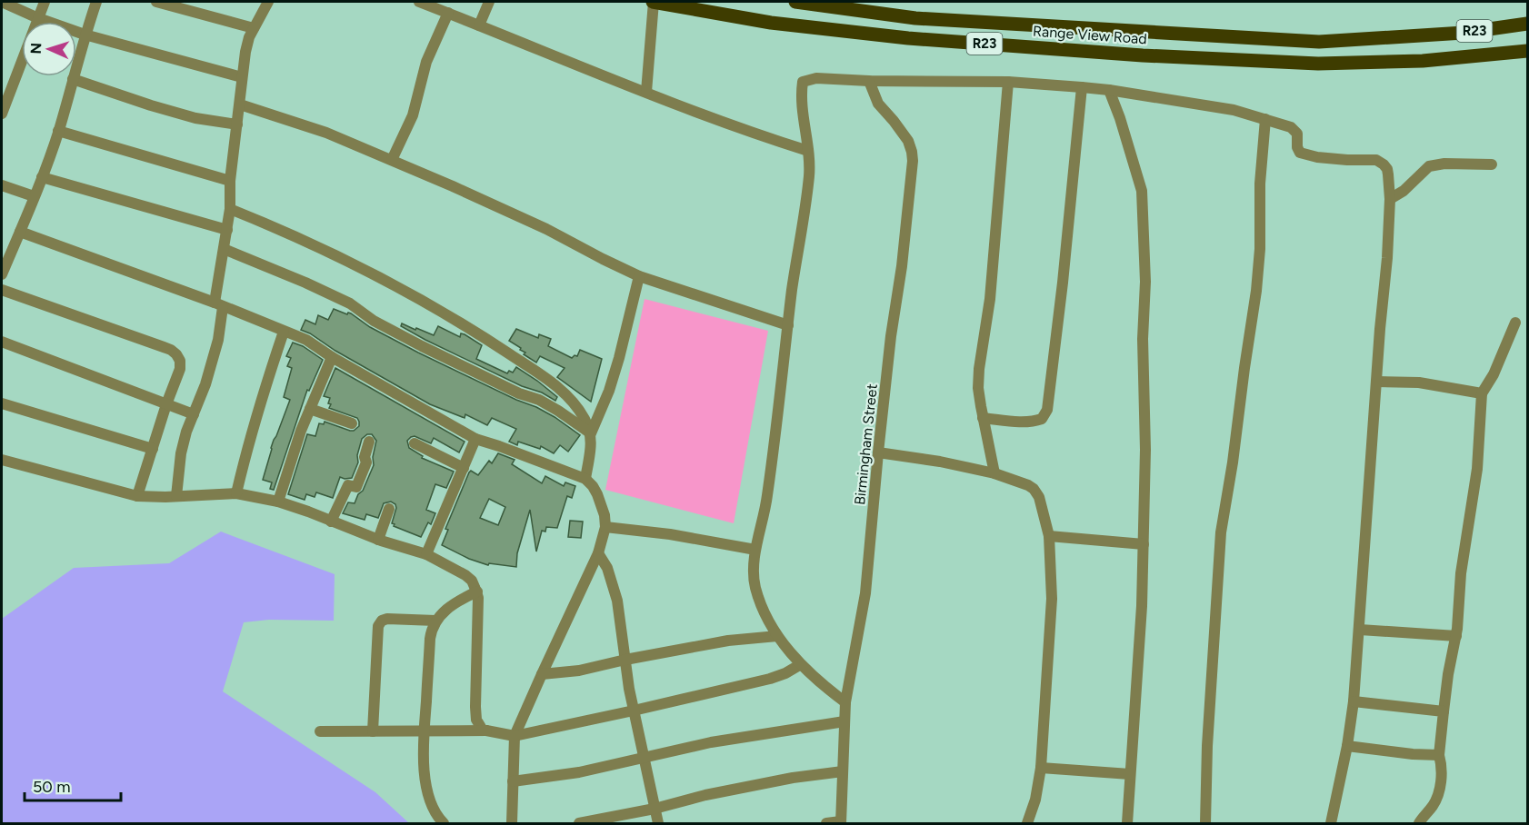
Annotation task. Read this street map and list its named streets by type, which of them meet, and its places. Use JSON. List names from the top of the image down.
{
  "streets": {
    "main road": ["R23", "Range View Road"],
    "street": ["Birmingham Street"]
  },
  "scale_bar": "50 m",
  "north": "left"
}
